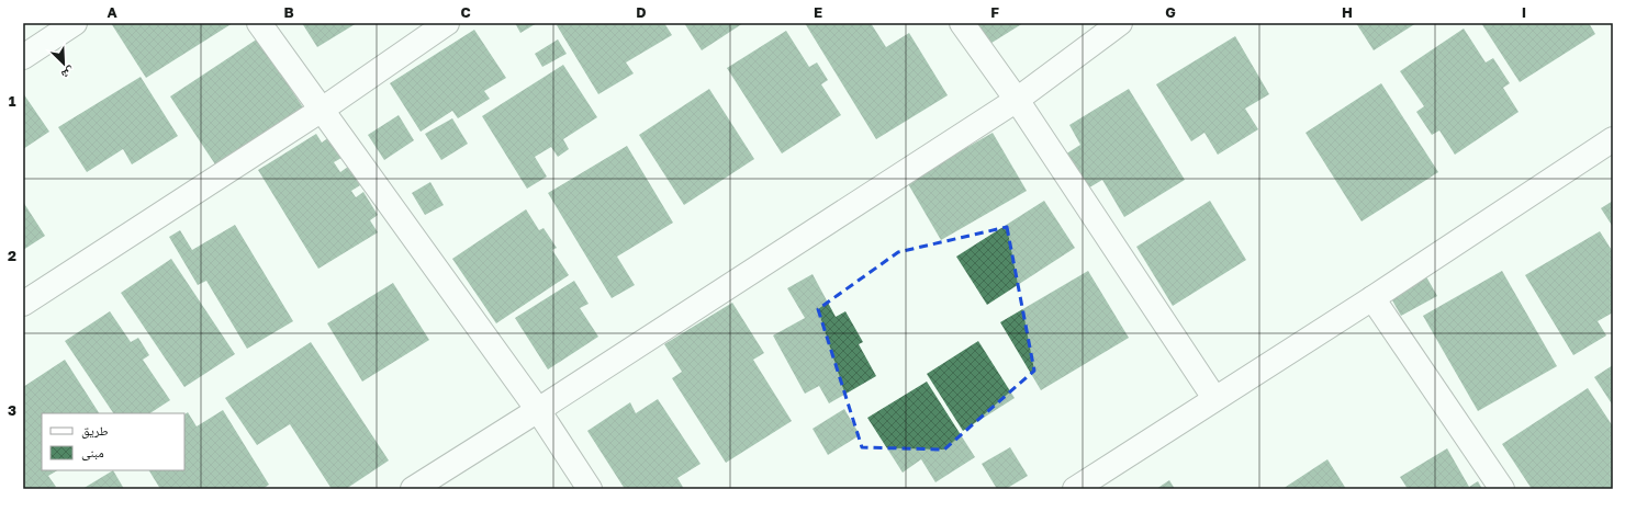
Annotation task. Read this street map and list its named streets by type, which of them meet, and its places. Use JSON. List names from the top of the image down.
{
  "legend": ["طريق", "مبنى"],
  "north": "bottom right",
  "grid": {
    "columns": [
      "A",
      "B",
      "C",
      "D",
      "E",
      "F",
      "G",
      "H",
      "I"
    ],
    "rows": ["1", "2", "3"]
  }
}
